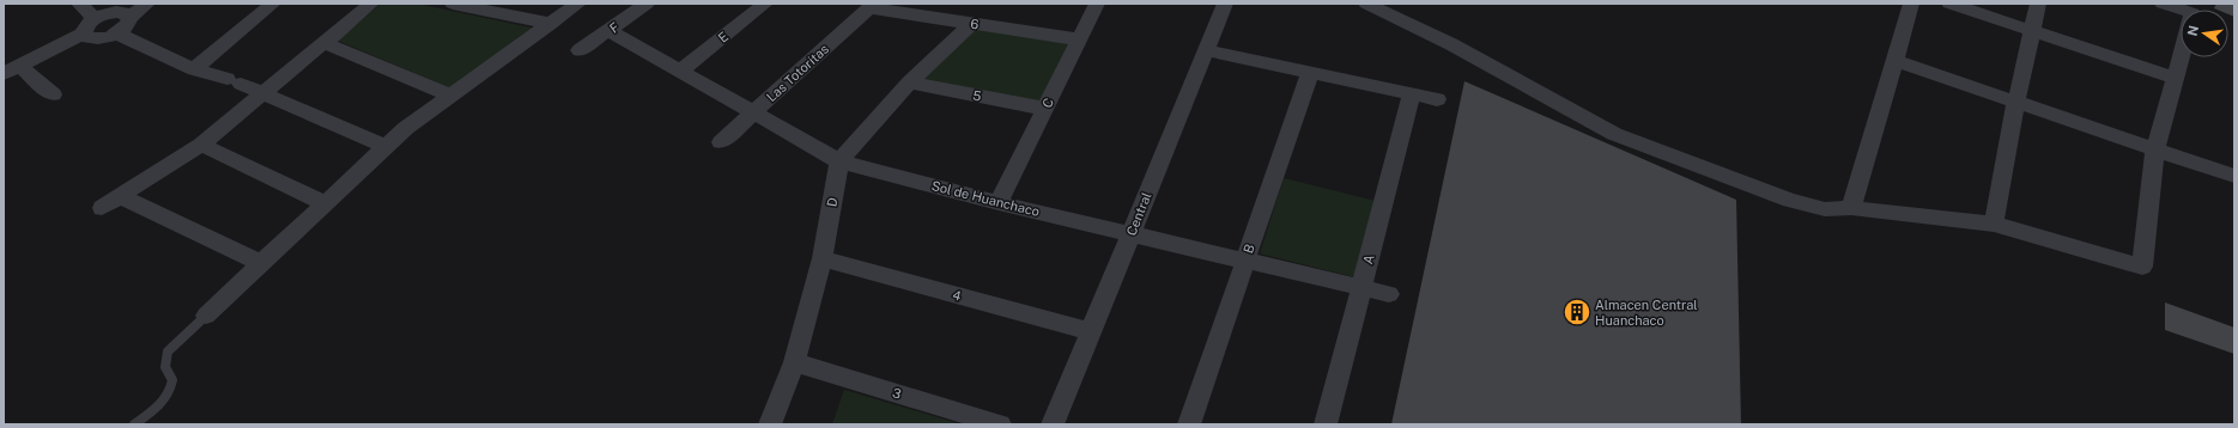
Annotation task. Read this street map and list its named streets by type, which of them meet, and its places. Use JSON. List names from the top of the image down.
{
  "streets": {
    "street": [
      "6",
      "F",
      "E",
      "Las Totoritas",
      "5",
      "C",
      "Sol de Huanchaco",
      "D",
      "Central",
      "B",
      "A",
      "4",
      "3"
    ]
  },
  "crossings": [
    ["6", "Las Totoritas"],
    ["6", "C"],
    ["F", "Sol de Huanchaco"],
    ["E", "Sol de Huanchaco"],
    ["Las Totoritas", "Sol de Huanchaco"],
    ["5", "C"],
    ["C", "Sol de Huanchaco"],
    ["Sol de Huanchaco", "D"],
    ["Sol de Huanchaco", "Central"],
    ["Sol de Huanchaco", "B"],
    ["Sol de Huanchaco", "A"],
    ["D", "4"],
    ["D", "3"],
    ["Central", "4"]
  ],
  "places": {
    "building": ["Almacen Central Huanchaco"]
  },
  "north": "left"
}
